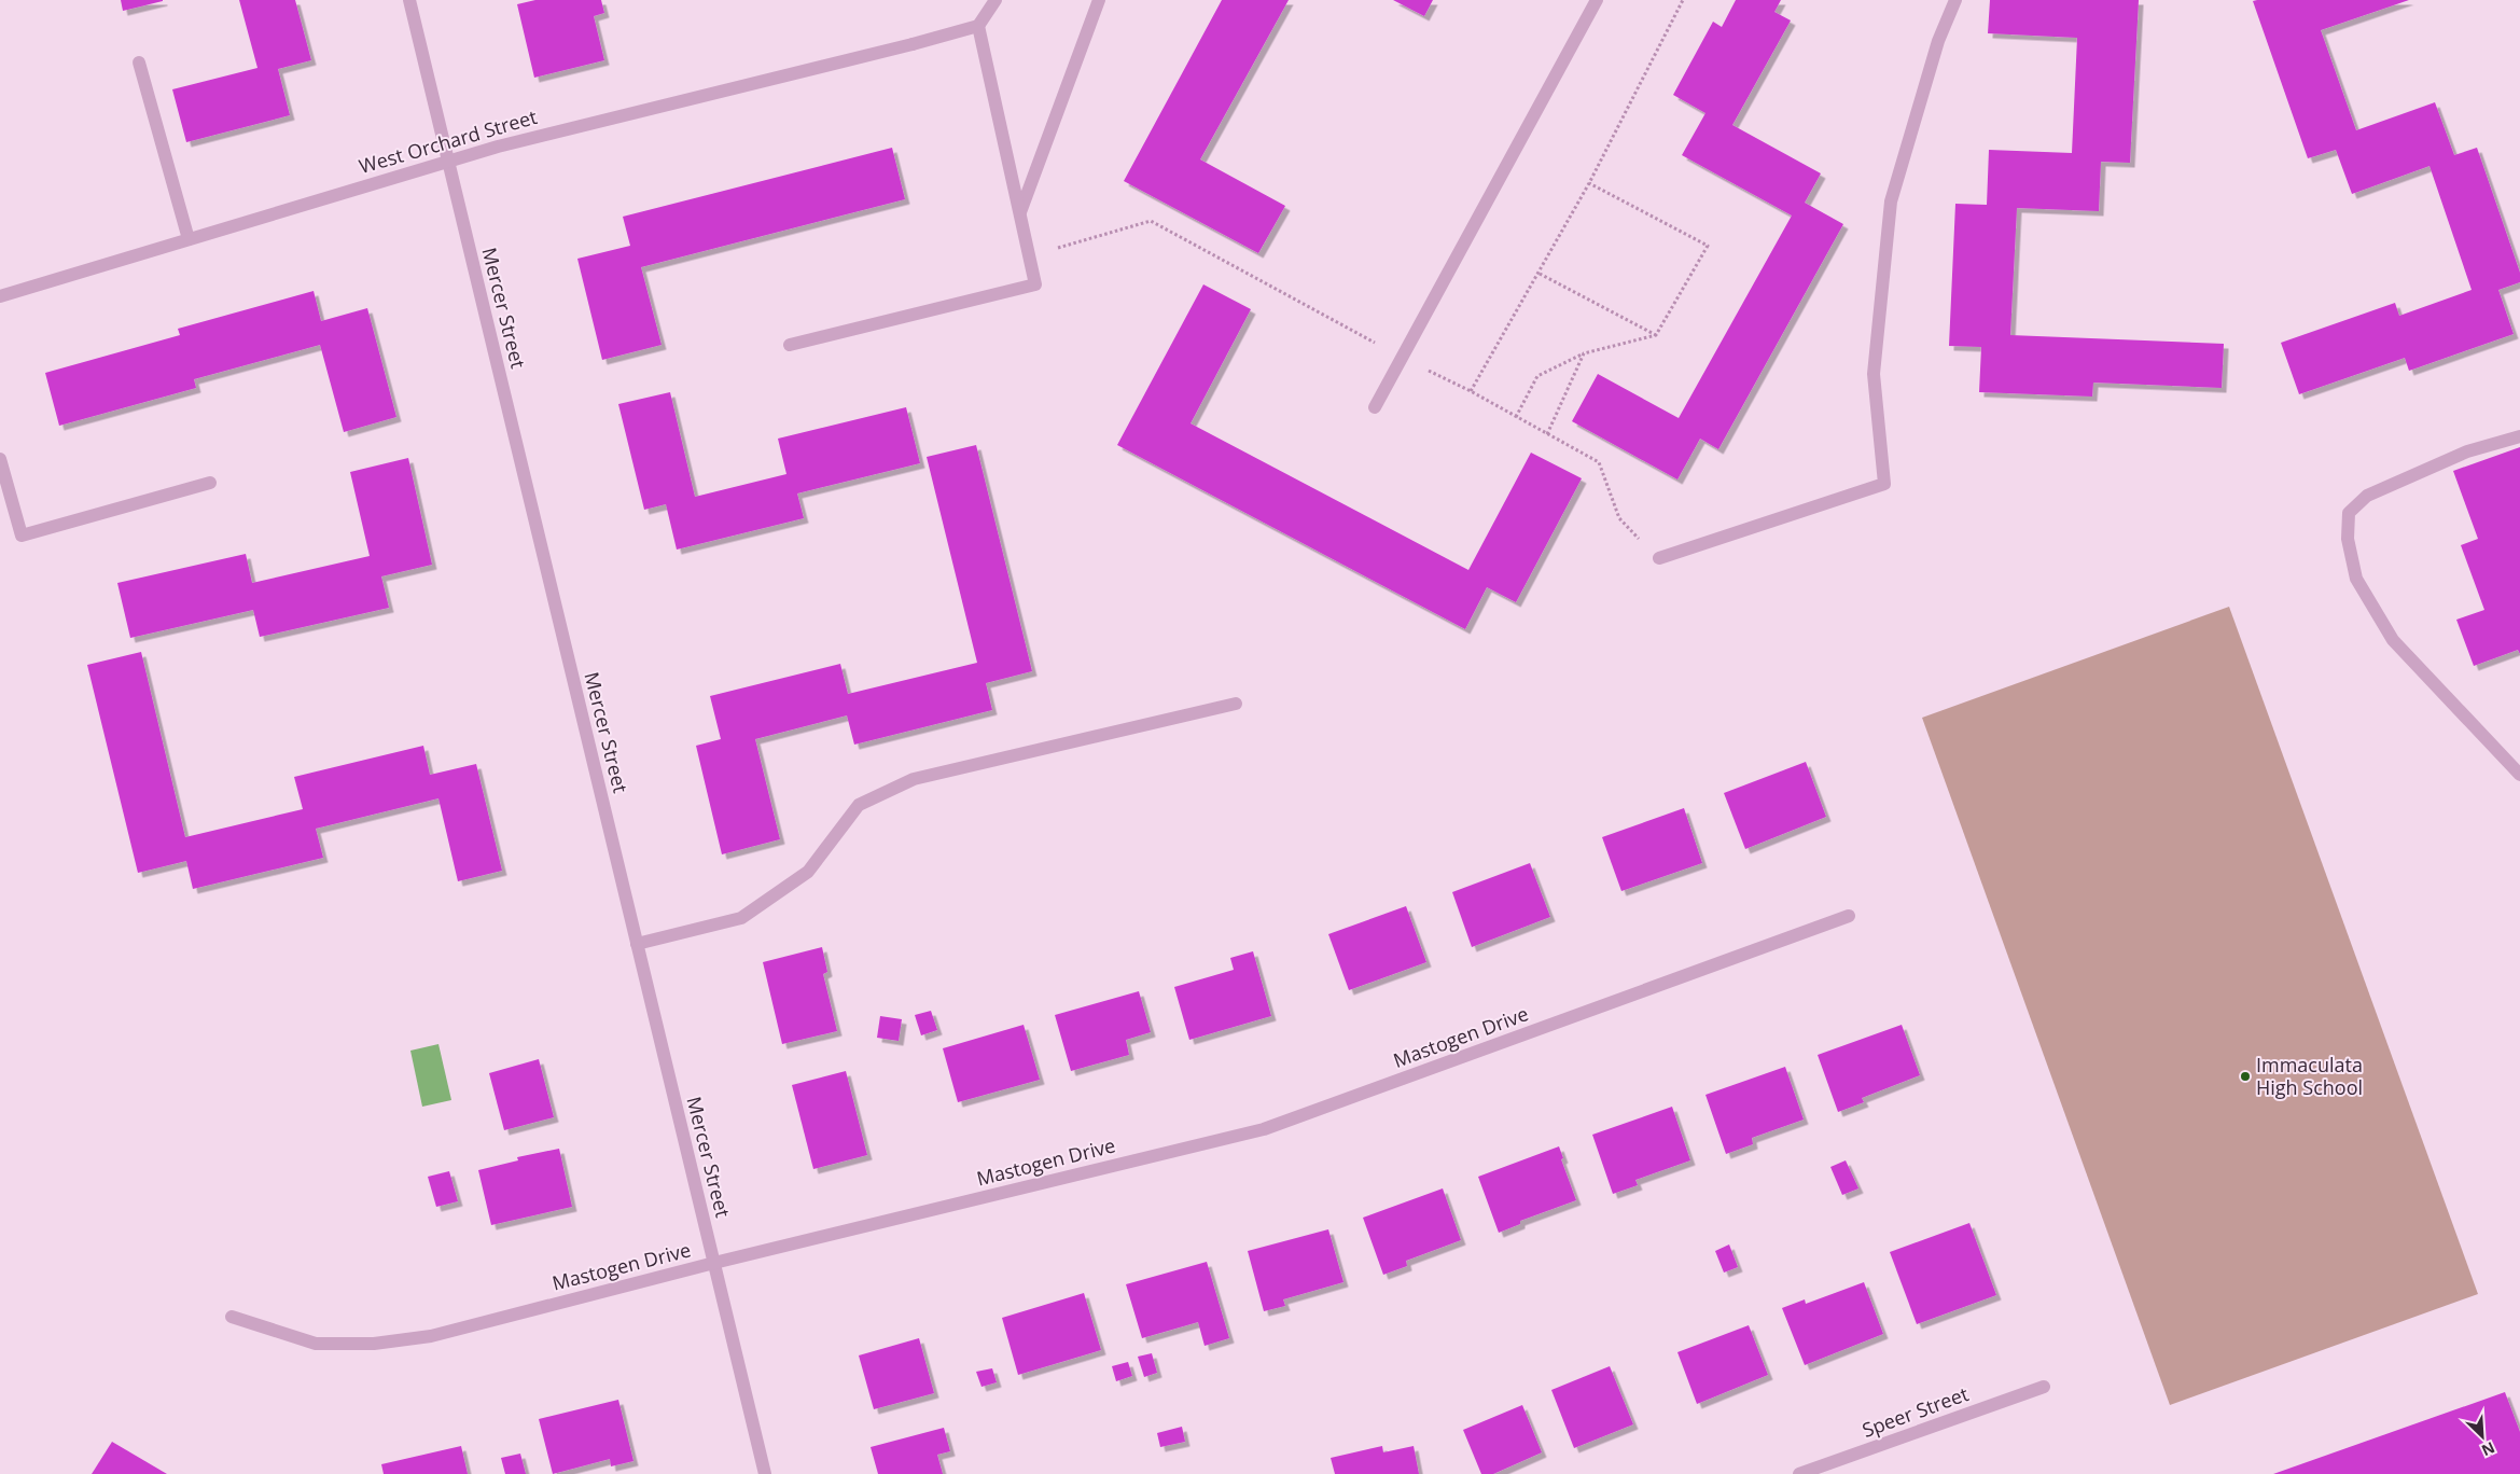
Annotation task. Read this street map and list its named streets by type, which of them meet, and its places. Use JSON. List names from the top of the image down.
{
  "streets": {
    "street": [
      "West Orchard Street",
      "Mercer Street",
      "Mastogen Drive",
      "Speer Street"
    ]
  },
  "crossings": [
    ["West Orchard Street", "Mercer Street"],
    ["Mercer Street", "Mastogen Drive"]
  ],
  "places": ["Immaculata High School"],
  "north": "bottom right"
}
